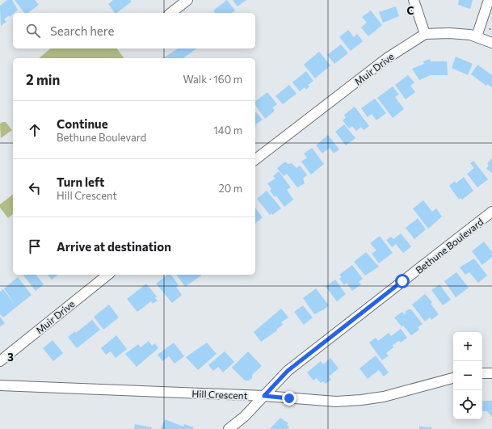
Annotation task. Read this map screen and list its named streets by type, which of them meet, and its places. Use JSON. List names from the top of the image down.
{
  "streets": {
    "street": ["Muir Drive", "Bethune Boulevard", "Hill Crescent"]
  },
  "crossings": [
    ["Bethune Boulevard", "Hill Crescent"]
  ],
  "page": {
    "search": "Search here",
    "heading": ["2 min", "Walk · 160 m"],
    "list": [
      ["Continue", "Bethune Boulevard", "140 m"],
      ["Turn left", "Hill Crescent", "20 m"],
      "Arrive at destination"
    ],
    "map_buttons": ["+", "−"]
  },
  "grid": {
    "columns": ["C"],
    "rows": ["3"]
  }
}
